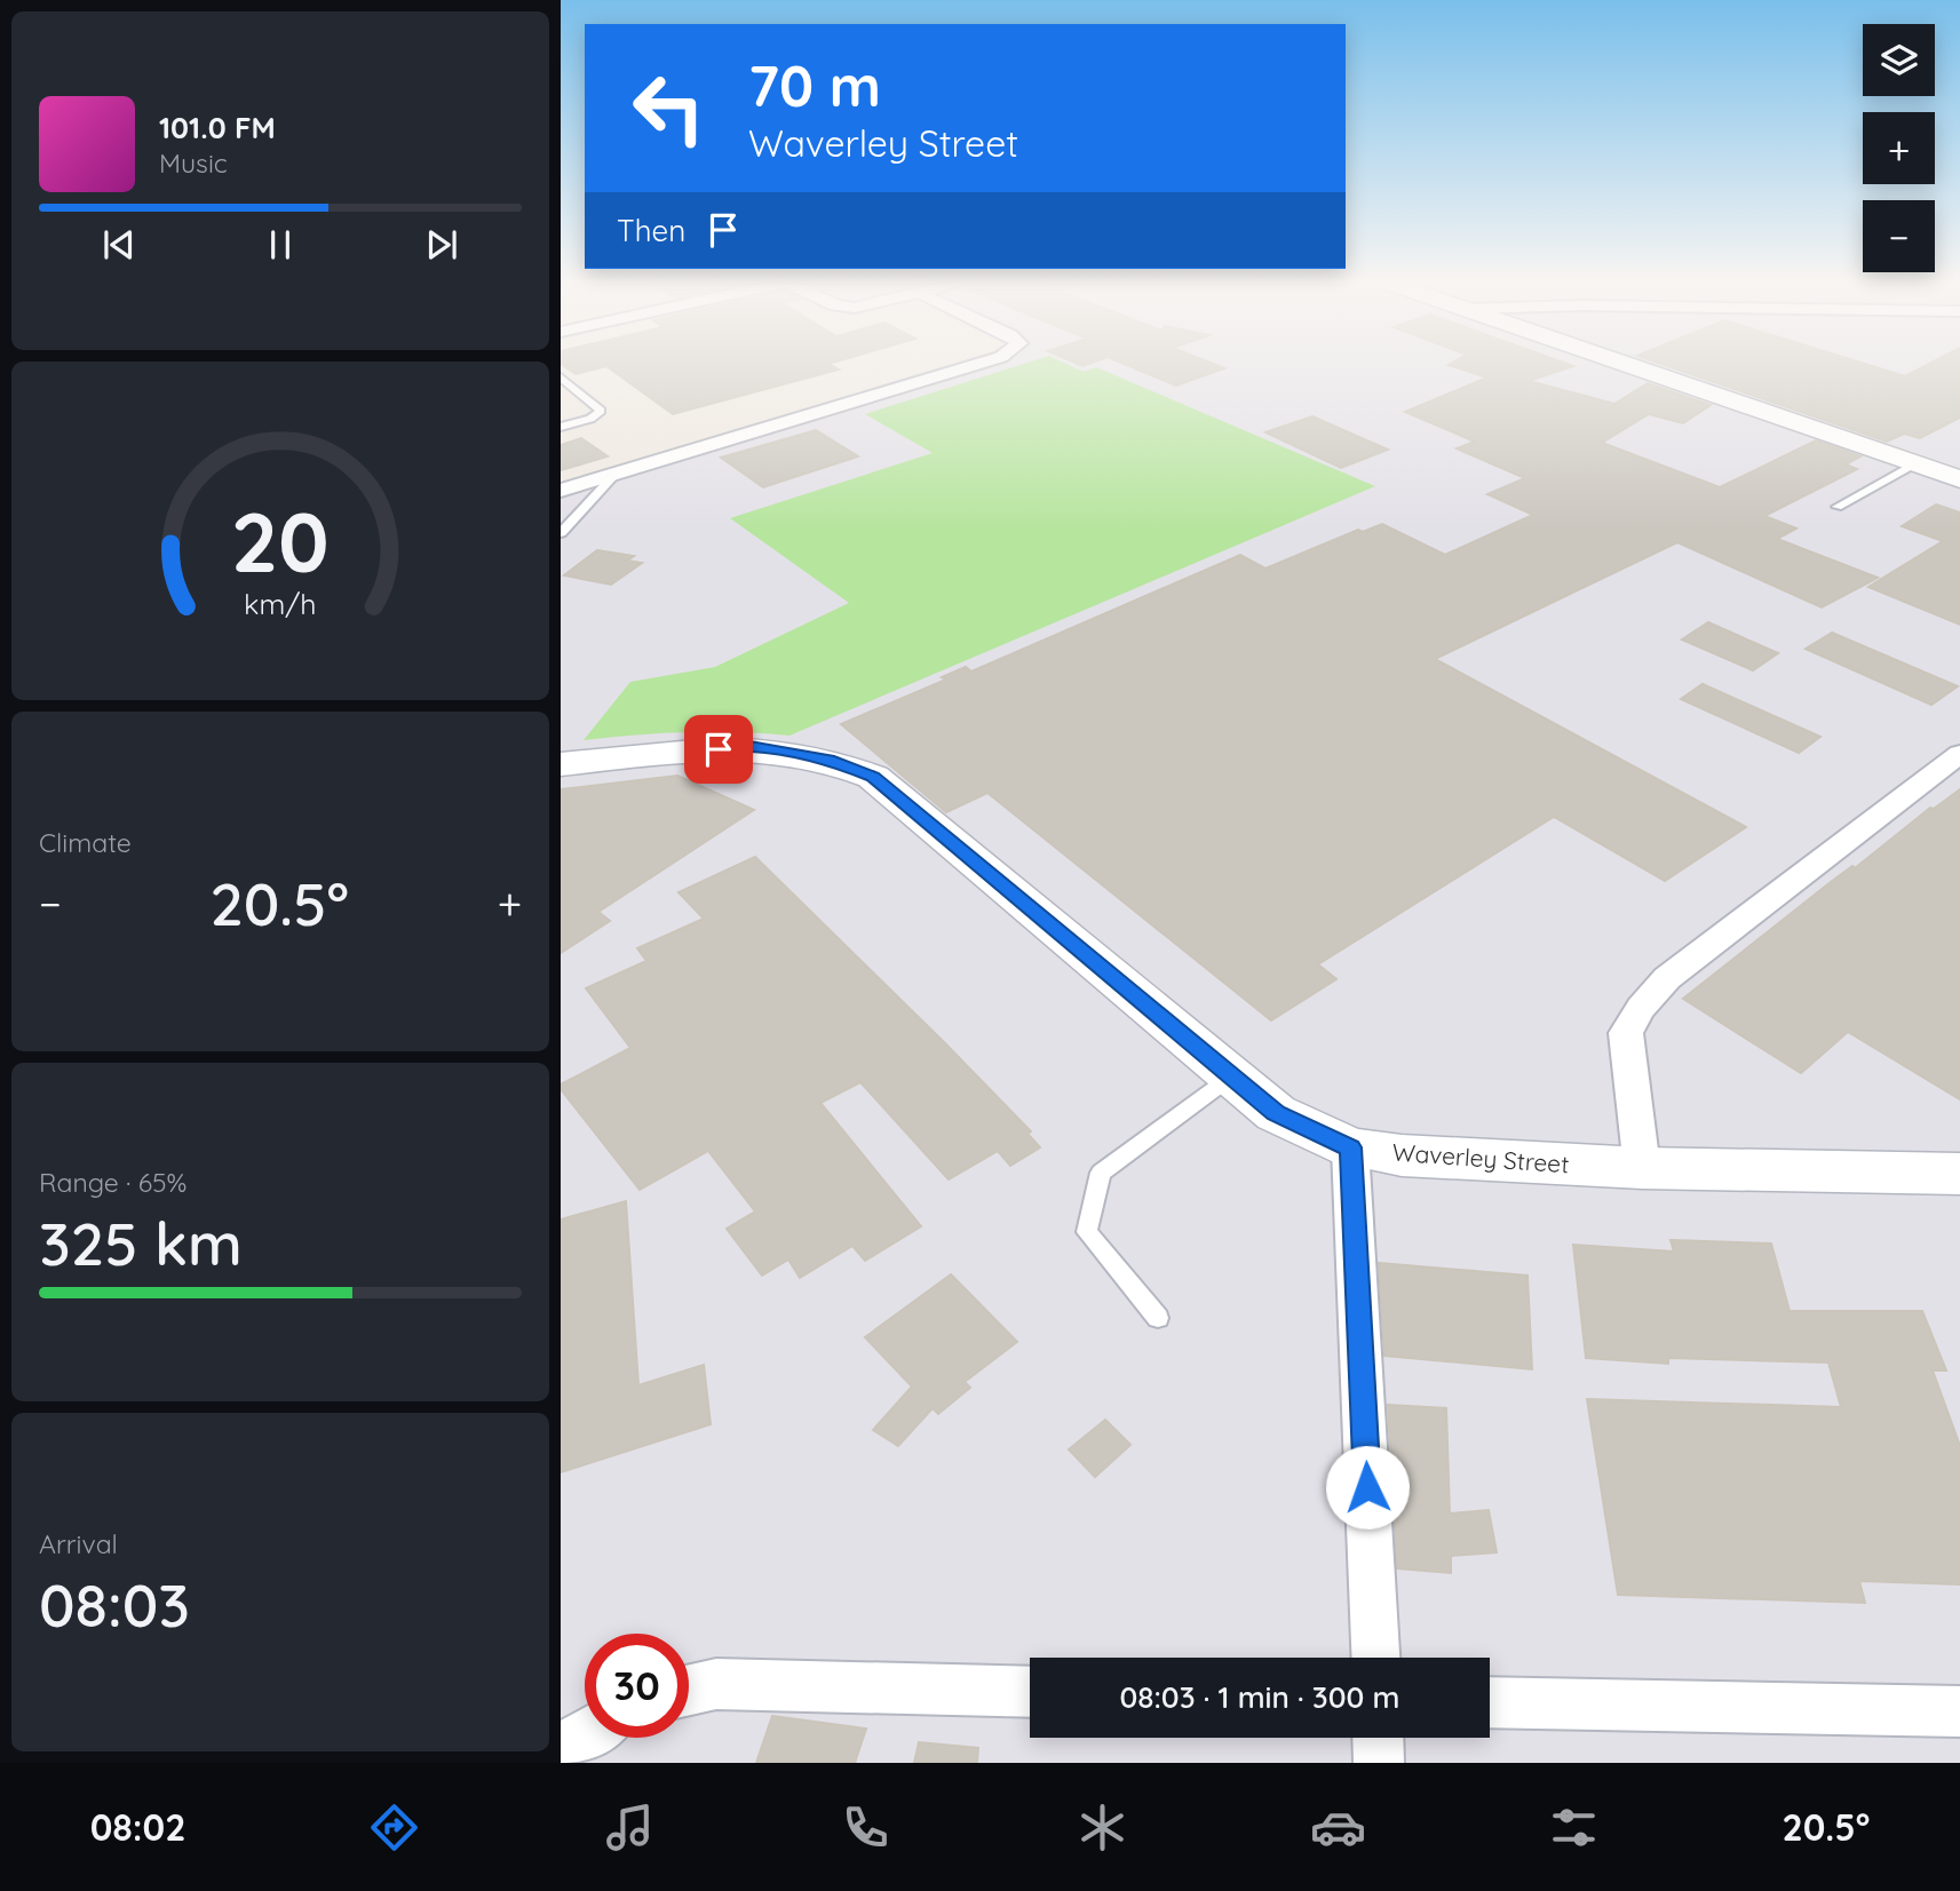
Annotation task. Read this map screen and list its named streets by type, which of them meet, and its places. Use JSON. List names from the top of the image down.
{
  "streets": {
    "street": ["Waverley Street"]
  },
  "page": {
    "map_buttons": ["+", "−"],
    "turn": ["70 m", "Waverley Street"],
    "song": ["101.0 FM", "Music"],
    "then": "Then",
    "tile": [
      "Climate",
      ["Range · 65%", "325 km"],
      ["Arrival", "08:03"]
    ],
    "heat": ["−", "20.5°", "+"],
    "limit": "30",
    "trip": "08:03 · 1 min · 300 m",
    "tabs": ["08:02", "20.5°"],
    "gauge": ["20", "km/h"]
  }
}
